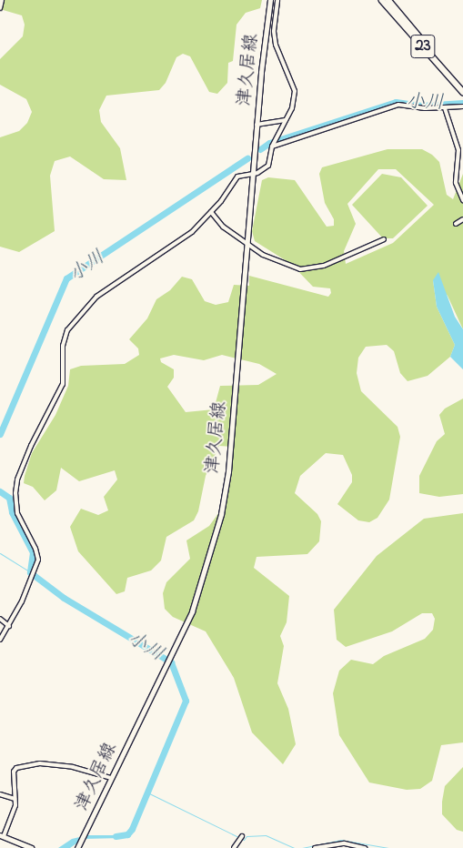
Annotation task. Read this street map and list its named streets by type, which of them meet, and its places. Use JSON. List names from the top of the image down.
{
  "streets": {
    "highway": ["23"],
    "main road": ["津久居線"]
  },
  "water": ["小川"]
}
